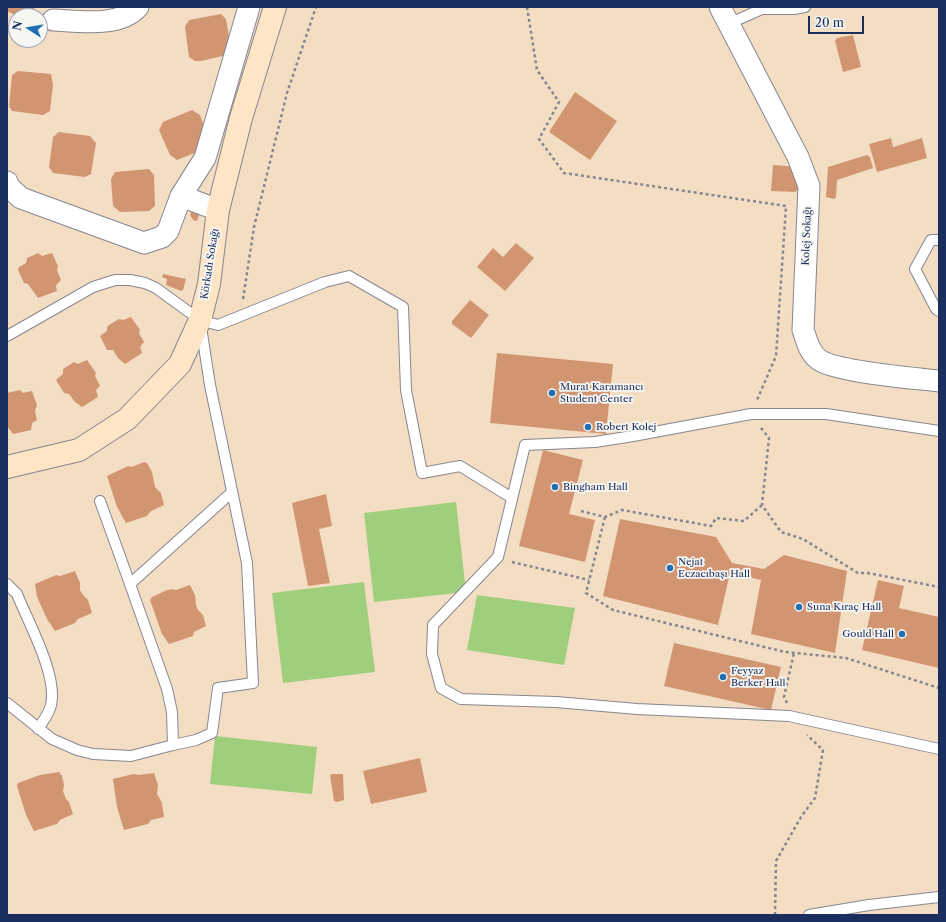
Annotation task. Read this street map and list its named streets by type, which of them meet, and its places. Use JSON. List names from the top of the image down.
{
  "streets": {
    "street": ["Kolej Sokağı", "Körkadı Sokağı"]
  },
  "places": [
    "Murat Karamancı Student Center",
    "Robert Kolej",
    "Bingham Hall",
    "Nejat Eczacıbaşı Hall",
    "Suna Kıraç Hall",
    "Gould Hall",
    "Feyyaz Berker Hall"
  ],
  "scale_bar": "20 m",
  "north": "left"
}
